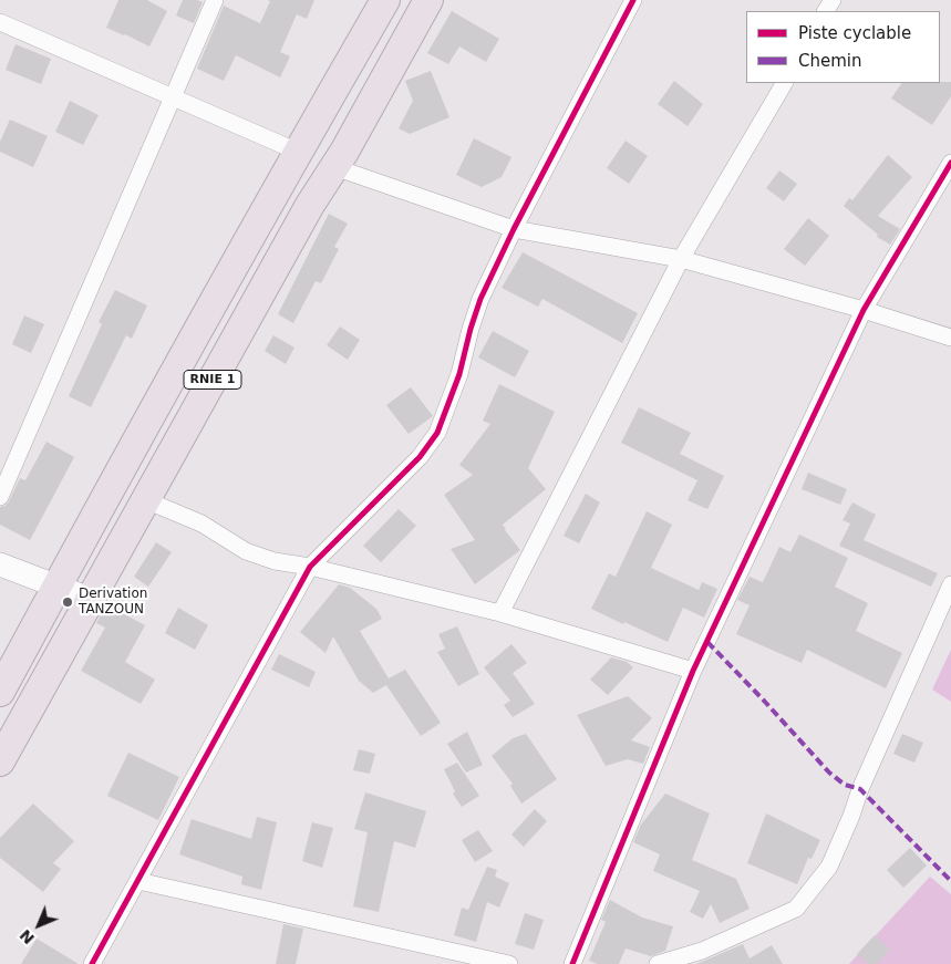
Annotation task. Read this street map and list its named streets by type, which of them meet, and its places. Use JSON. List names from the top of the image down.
{
  "streets": {
    "highway": ["RNIE 1"]
  },
  "places": ["Derivation TANZOUN"],
  "legend": ["Piste cyclable", "Chemin"],
  "north": "bottom left"
}
